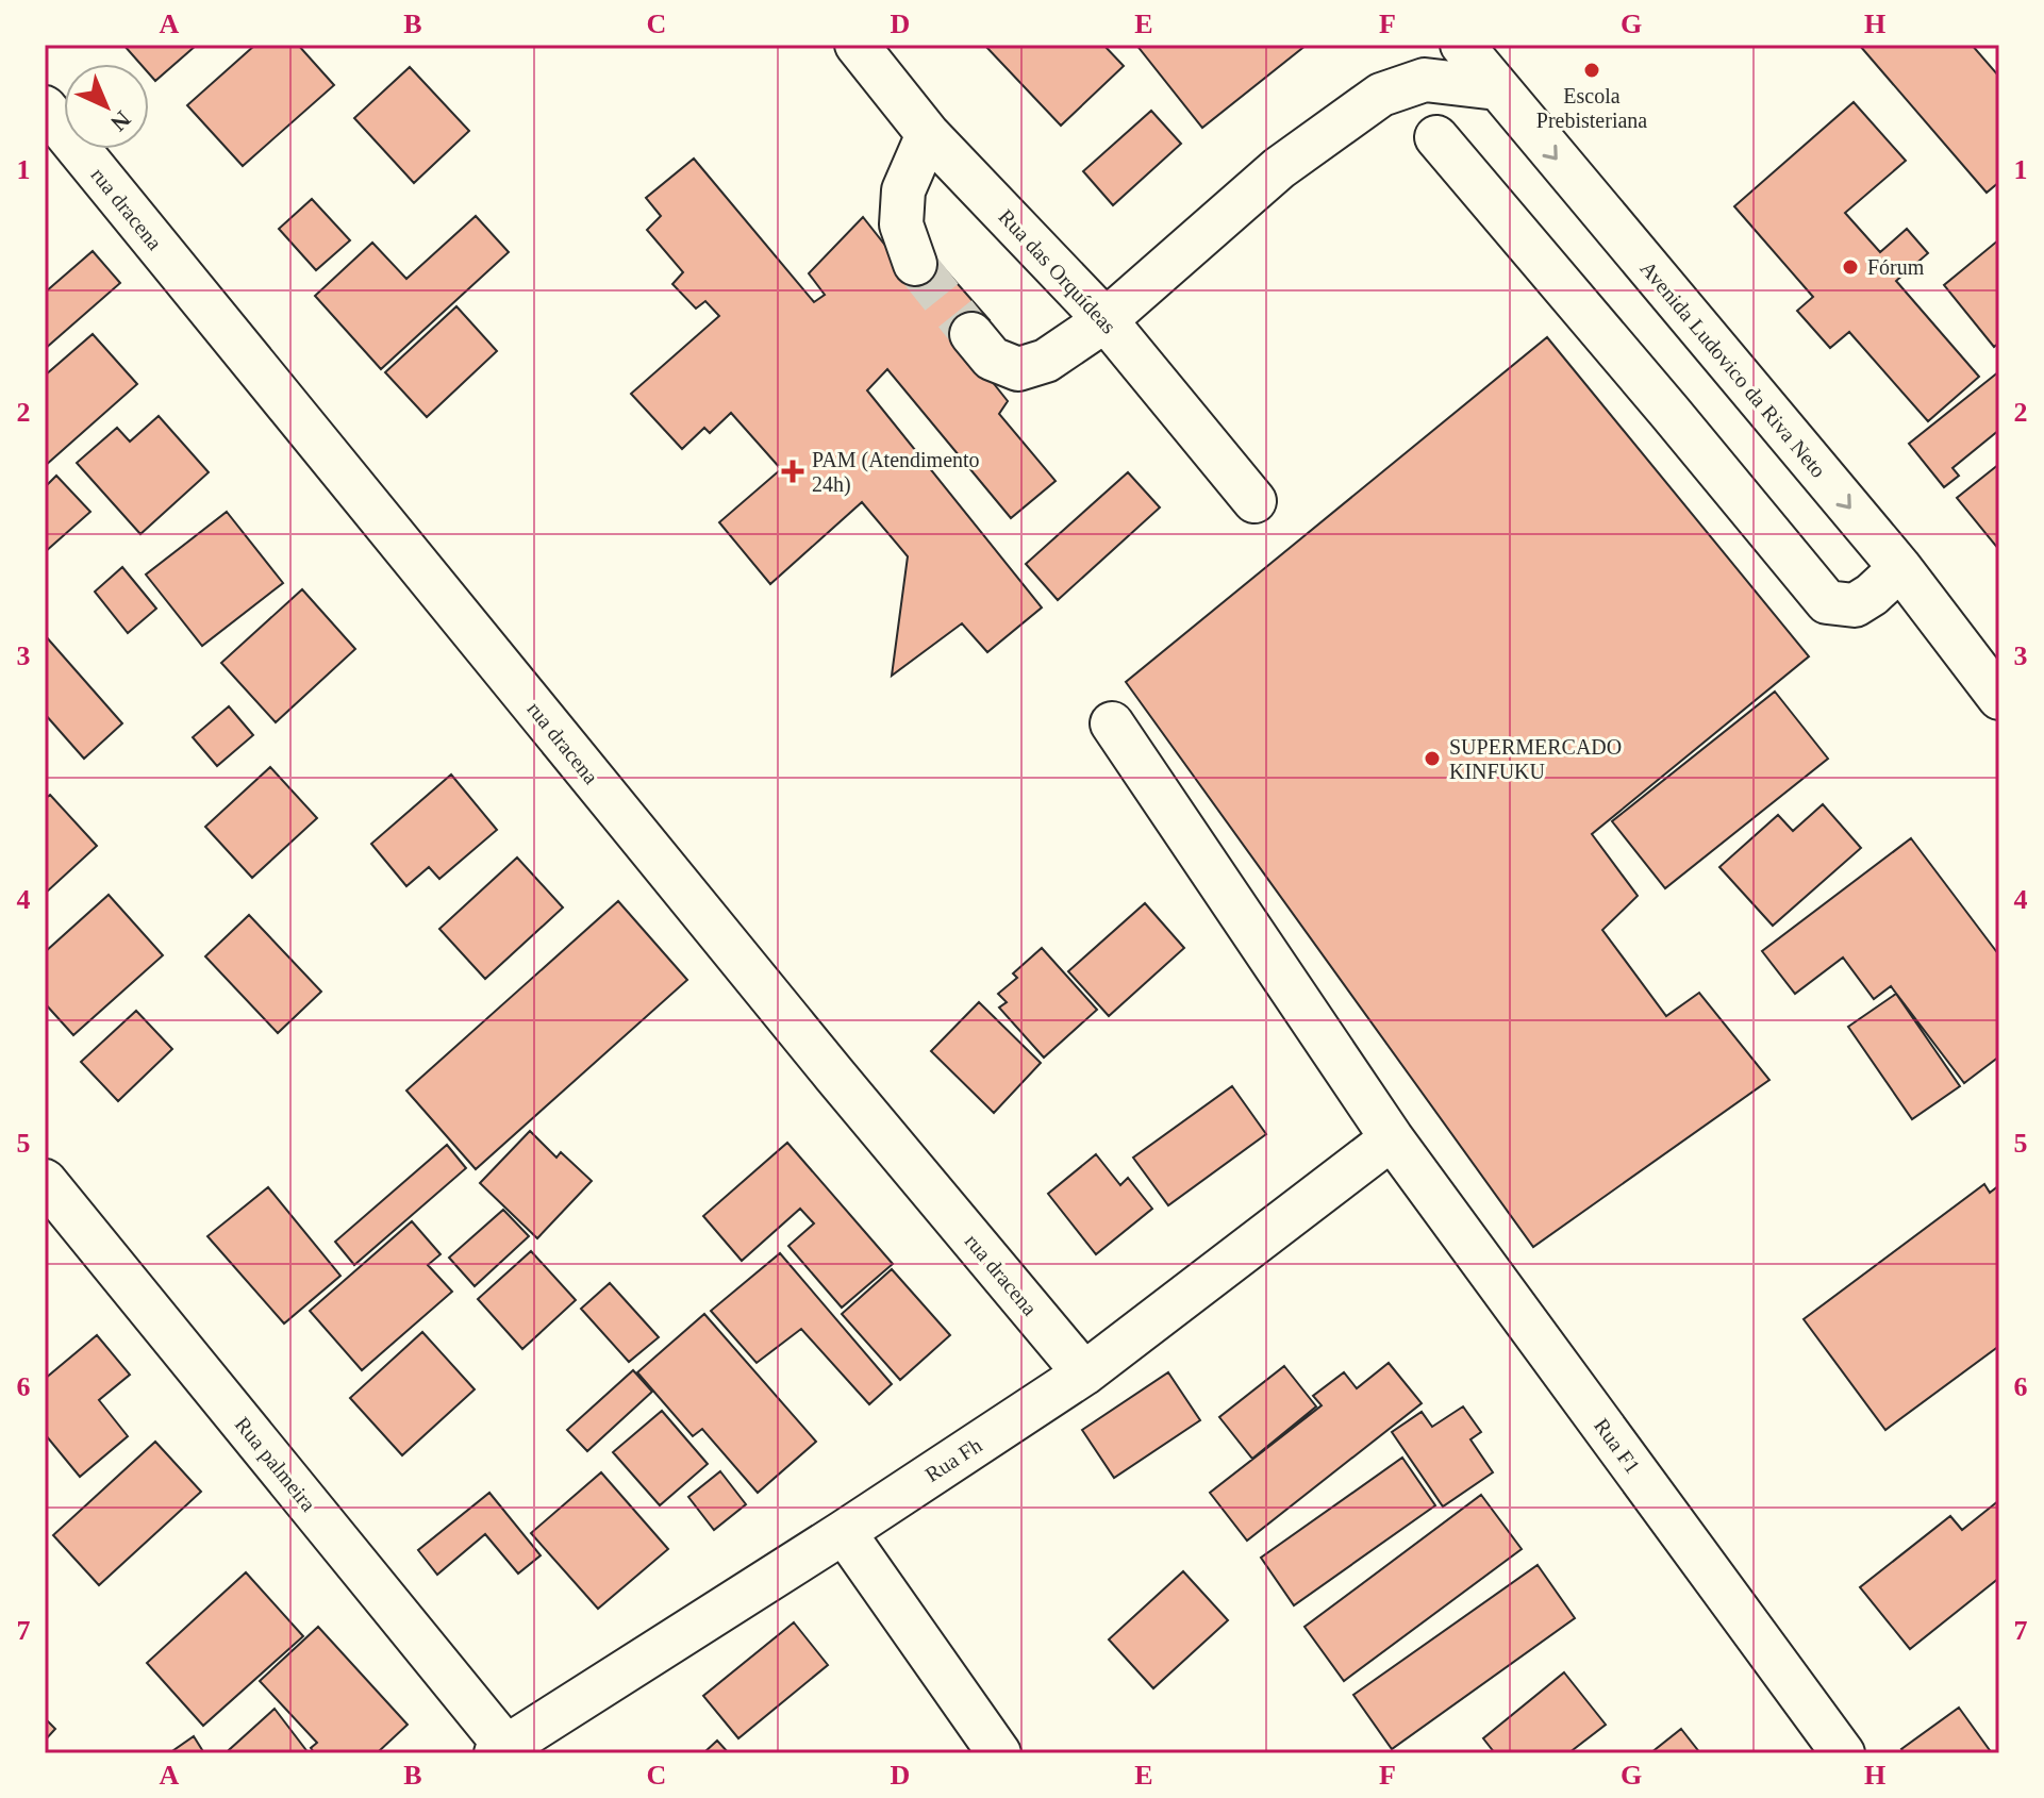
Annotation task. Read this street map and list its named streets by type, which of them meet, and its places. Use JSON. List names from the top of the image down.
{
  "streets": {
    "street": [
      "rua dracena",
      "Rua das Orquídeas",
      "Avenida Ludovico da Riva Neto",
      "Rua F1",
      "Rua Fh",
      "Rua palmeira"
    ]
  },
  "crossings": [
    ["rua dracena", "Rua Fh"],
    ["Rua F1", "Rua Fh"],
    ["Rua Fh", "Rua palmeira"]
  ],
  "places": {
    "other": ["Escola Prebisteriana", "Fórum", "SUPERMERCADO KINFUKU"],
    "health": ["PAM (Atendimento 24h)"]
  },
  "north": "bottom right",
  "grid": {
    "columns": [
      "A",
      "B",
      "C",
      "D",
      "E",
      "F",
      "G",
      "H"
    ],
    "rows": [
      "1",
      "2",
      "3",
      "4",
      "5",
      "6",
      "7"
    ]
  }
}
